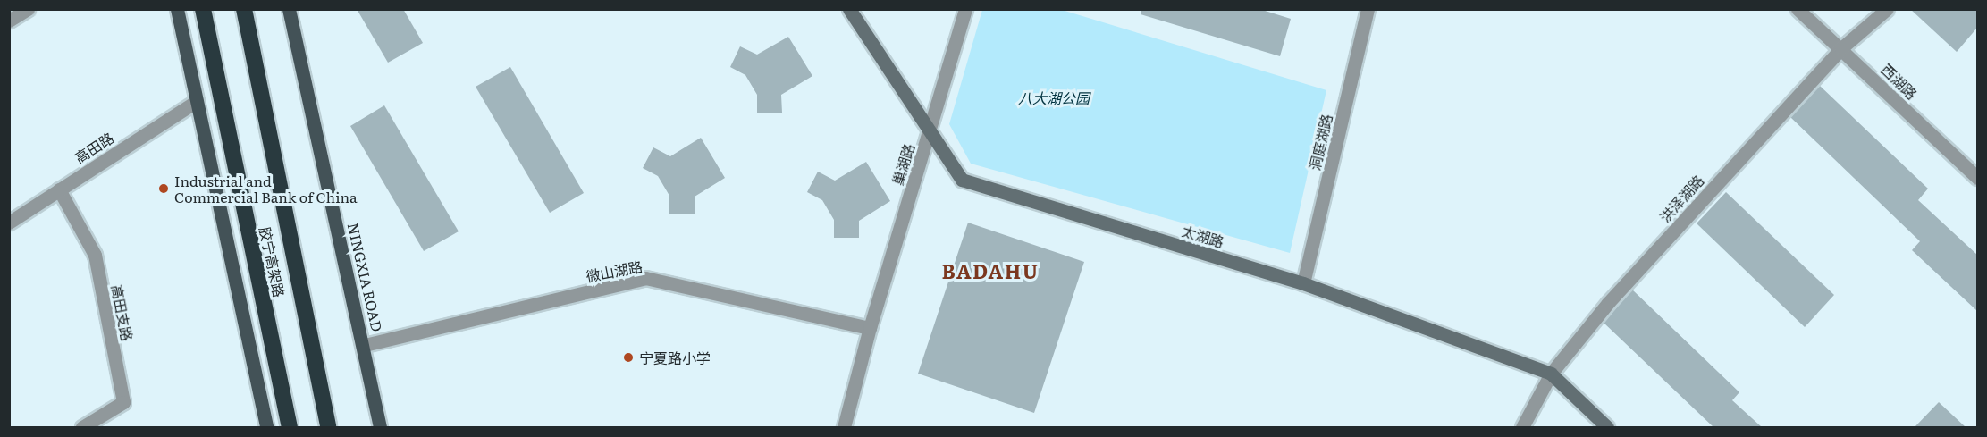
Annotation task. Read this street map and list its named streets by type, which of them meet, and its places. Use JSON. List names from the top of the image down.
{
  "streets": {
    "highway": ["胶宁高架路"],
    "main road": ["NINGXIA ROAD"],
    "street": [
      "西湖路",
      "洞庭湖路",
      "高田路",
      "巢湖路",
      "洪泽湖路",
      "太湖路",
      "微山湖路",
      "高田支路"
    ]
  },
  "crossings": [
    ["西湖路", "洪泽湖路"],
    ["洞庭湖路", "太湖路"],
    ["高田路", "高田支路"],
    ["巢湖路", "太湖路"],
    ["巢湖路", "微山湖路"],
    ["洪泽湖路", "太湖路"],
    ["微山湖路", "NINGXIA ROAD"]
  ],
  "districts": ["BADAHU"],
  "parks": ["八大湖公园"],
  "places": ["Industrial and Commercial Bank of China", "宁夏路小学"]
}
